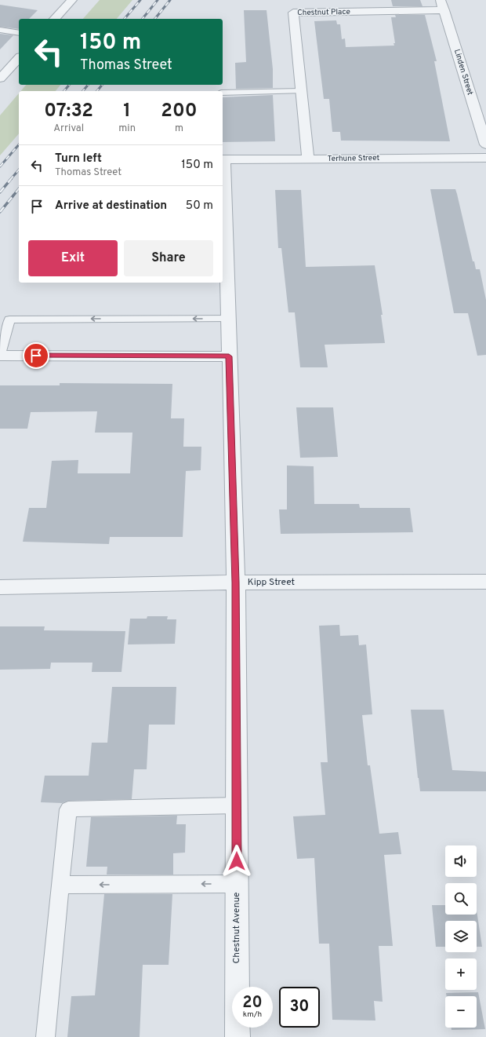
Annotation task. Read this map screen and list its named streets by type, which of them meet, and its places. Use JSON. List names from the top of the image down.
{
  "streets": {
    "street": [
      "Chestnut Place",
      "Linden Street",
      "Terhune Street",
      "Kipp Street",
      "Chestnut Avenue"
    ]
  },
  "crossings": [
    ["Chestnut Place", "Linden Street"],
    ["Chestnut Place", "Terhune Street"],
    ["Terhune Street", "Chestnut Avenue"],
    ["Kipp Street", "Chestnut Avenue"]
  ],
  "page": {
    "turn": ["150 m", "Thomas Street"],
    "eta": [
      "07:32",
      "Arrival",
      "1",
      "min",
      "200",
      "m"
    ],
    "list": [
      {
        "name": "Turn left",
        "note": "Thomas Street",
        "value": "150 m"
      },
      {
        "name": "Arrive at destination",
        "value": "50 m"
      }
    ],
    "buttons": ["Exit", "Share"],
    "map_buttons": ["+", "−"],
    "speed": "20 km/h",
    "limit": "30"
  }
}
